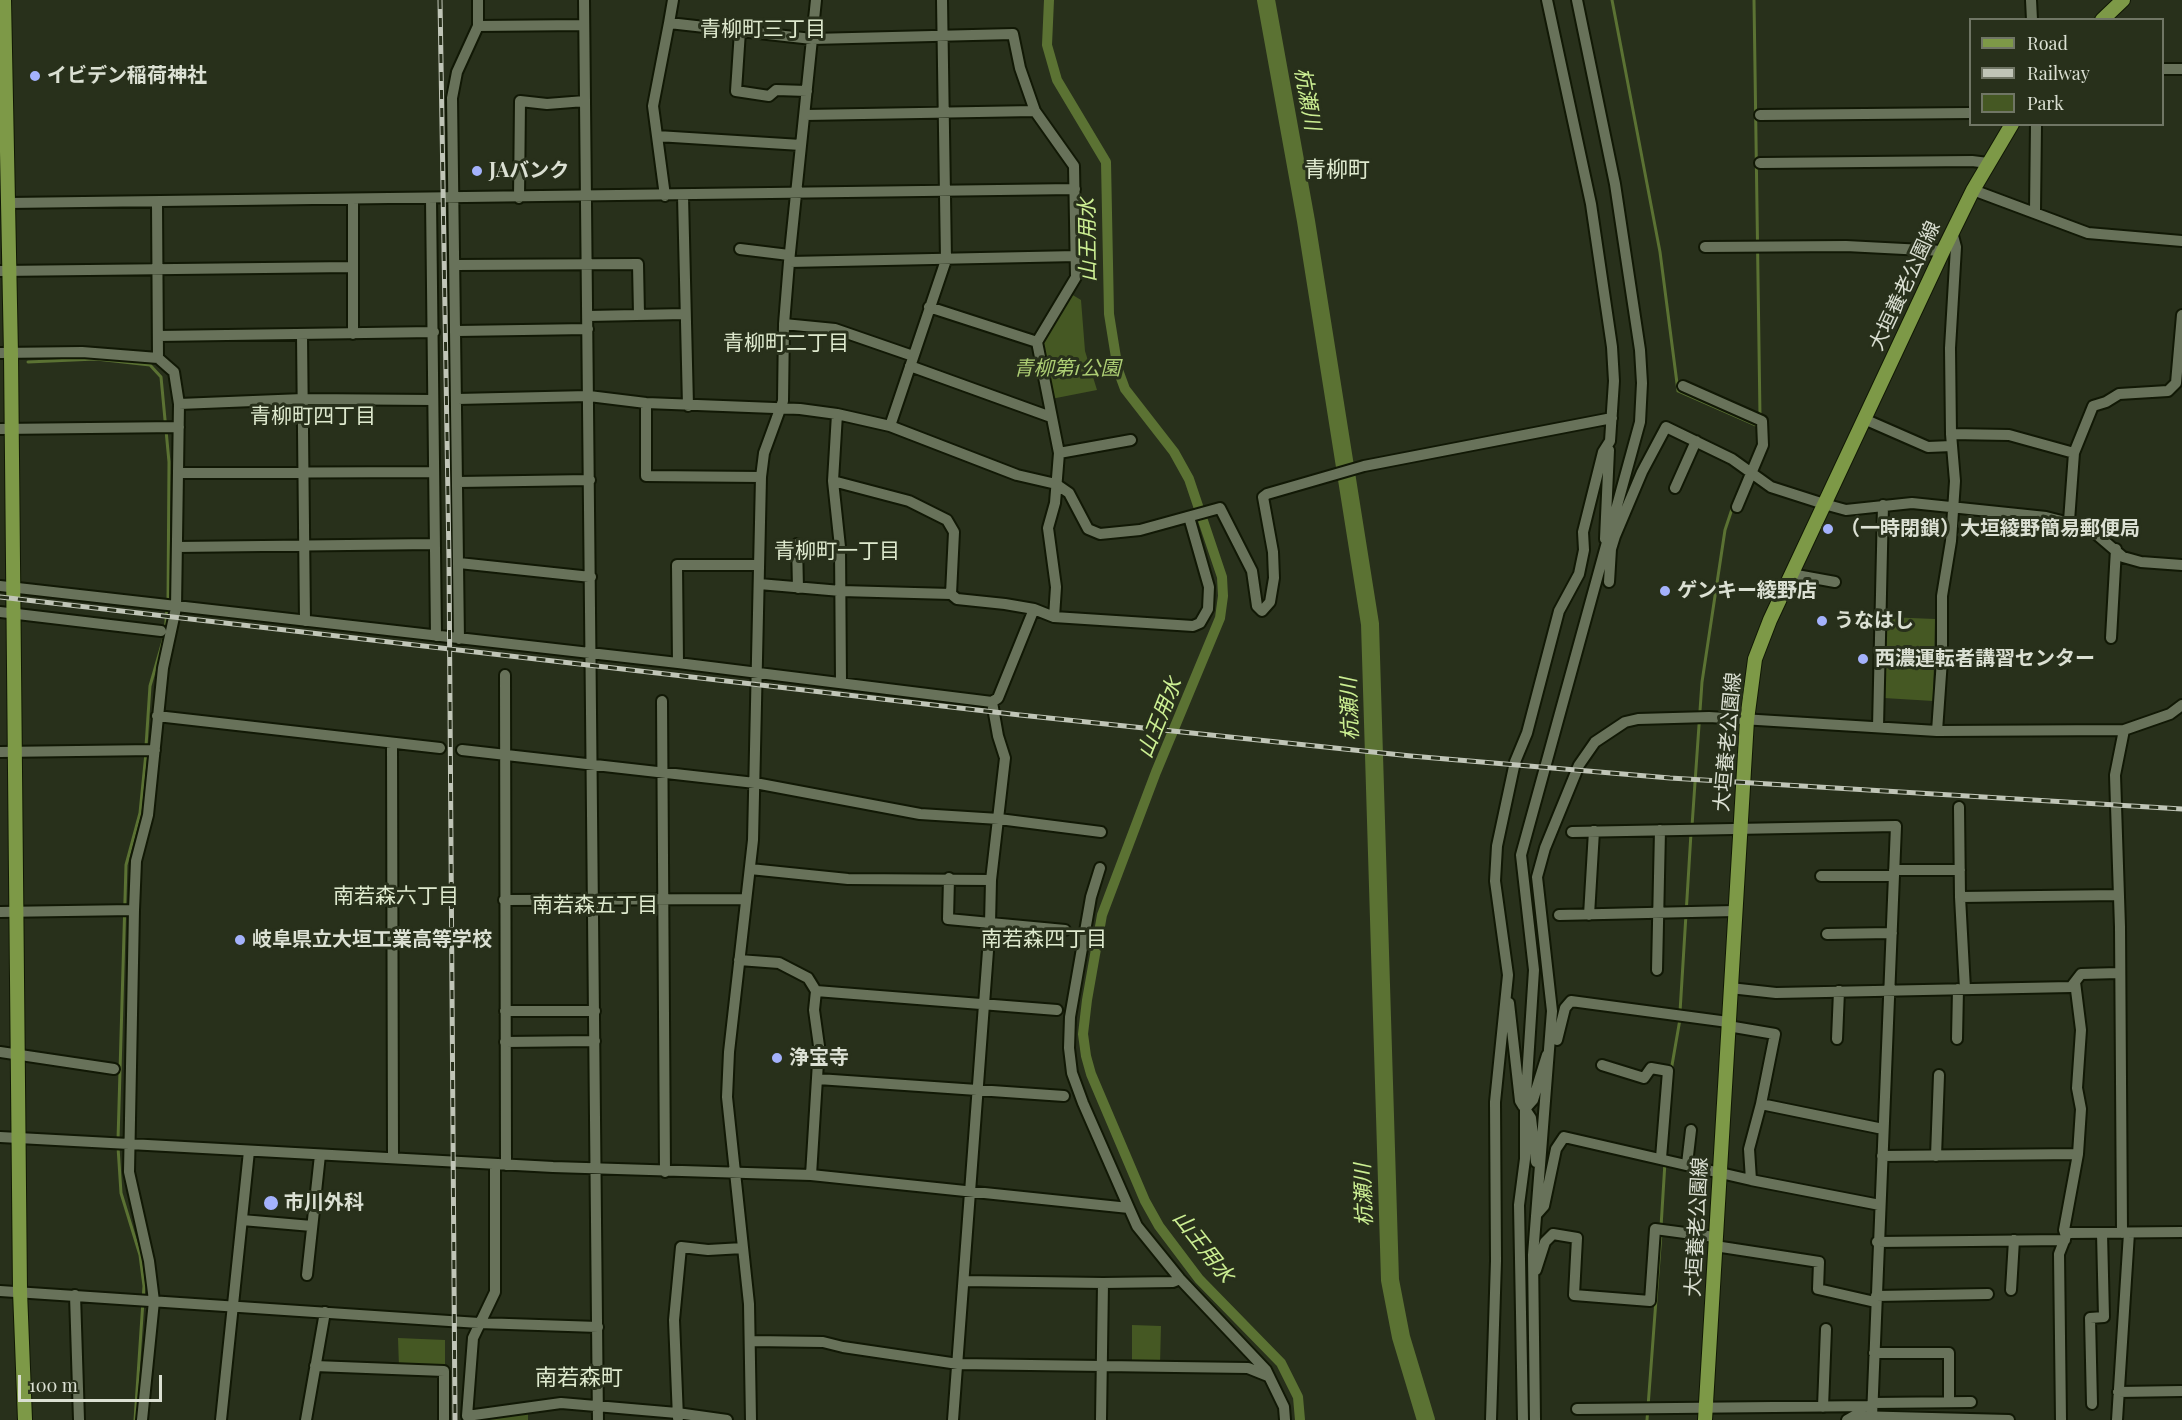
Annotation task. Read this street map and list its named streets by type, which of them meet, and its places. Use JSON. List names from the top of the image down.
{
  "streets": {
    "main road": ["大垣養老公園線"]
  },
  "districts": [
    "青柳町三丁目",
    "青柳町",
    "青柳町二丁目",
    "青柳町四丁目",
    "青柳町一丁目",
    "南若森六丁目",
    "南若森五丁目",
    "南若森四丁目",
    "南若森町"
  ],
  "water": ["杭瀬川", "山王用水"],
  "parks": ["青柳第1公園"],
  "places": [
    "イビデン稲荷神社",
    "JAバンク",
    "（一時閉鎖）大垣綾野簡易郵便局",
    "ゲンキー綾野店",
    "うなはし",
    "西濃運転者講習センター",
    "岐阜県立大垣工業高等学校",
    "浄宝寺",
    "市川外科"
  ],
  "legend": ["Road", "Railway", "Park"],
  "scale_bar": "100 m"
}
